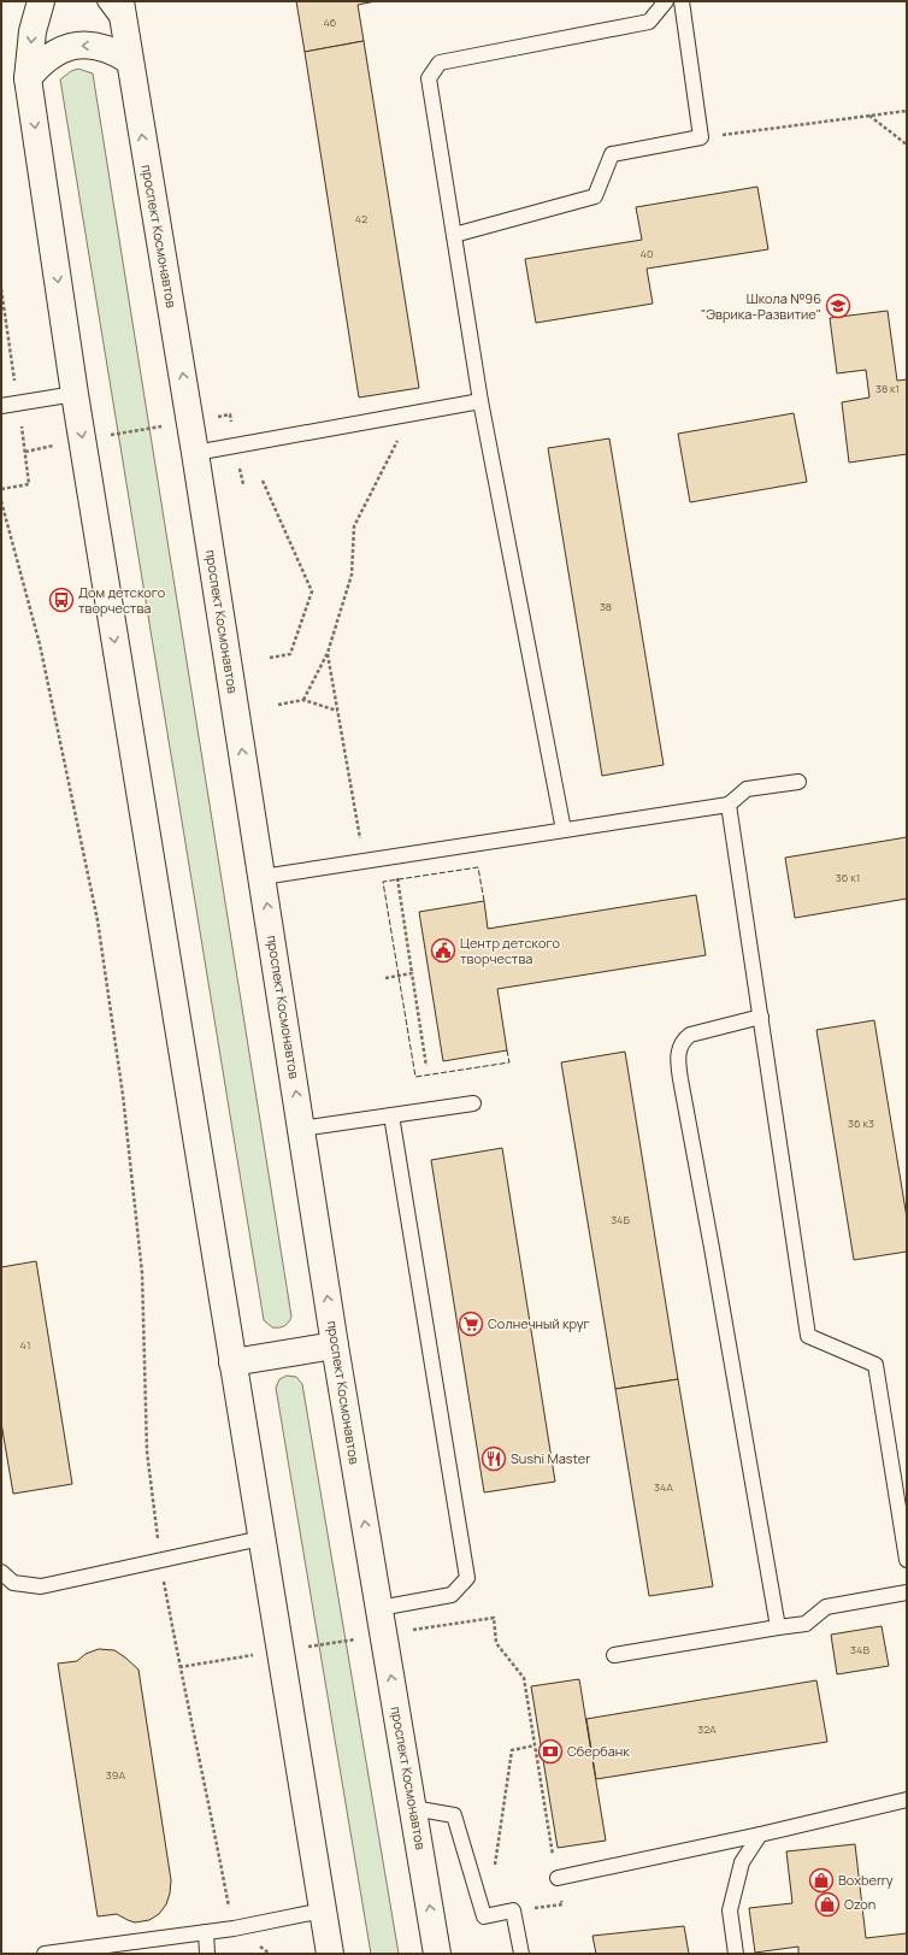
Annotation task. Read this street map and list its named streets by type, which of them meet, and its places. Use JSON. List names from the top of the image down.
{
  "streets": {
    "main road": ["проспект Космонавтов"]
  },
  "places": {
    "school or university": ["Школа №96 \"Эврика-Развитие\""],
    "bus stop": ["Дом детского творчества"],
    "public building": ["Центр детского творчества"],
    "supermarket": ["Солнечный круг"],
    "restaurant": ["Sushi Master"],
    "bank": ["Сбербанк"],
    "shop": ["Boxberry", "Ozon"]
  },
  "house_numbers": [
    "46",
    "42",
    "40",
    "38 к1",
    "38",
    "36 к1",
    "36 к3",
    "34Б",
    "41",
    "34А",
    "34В",
    "32А",
    "39А"
  ]
}
